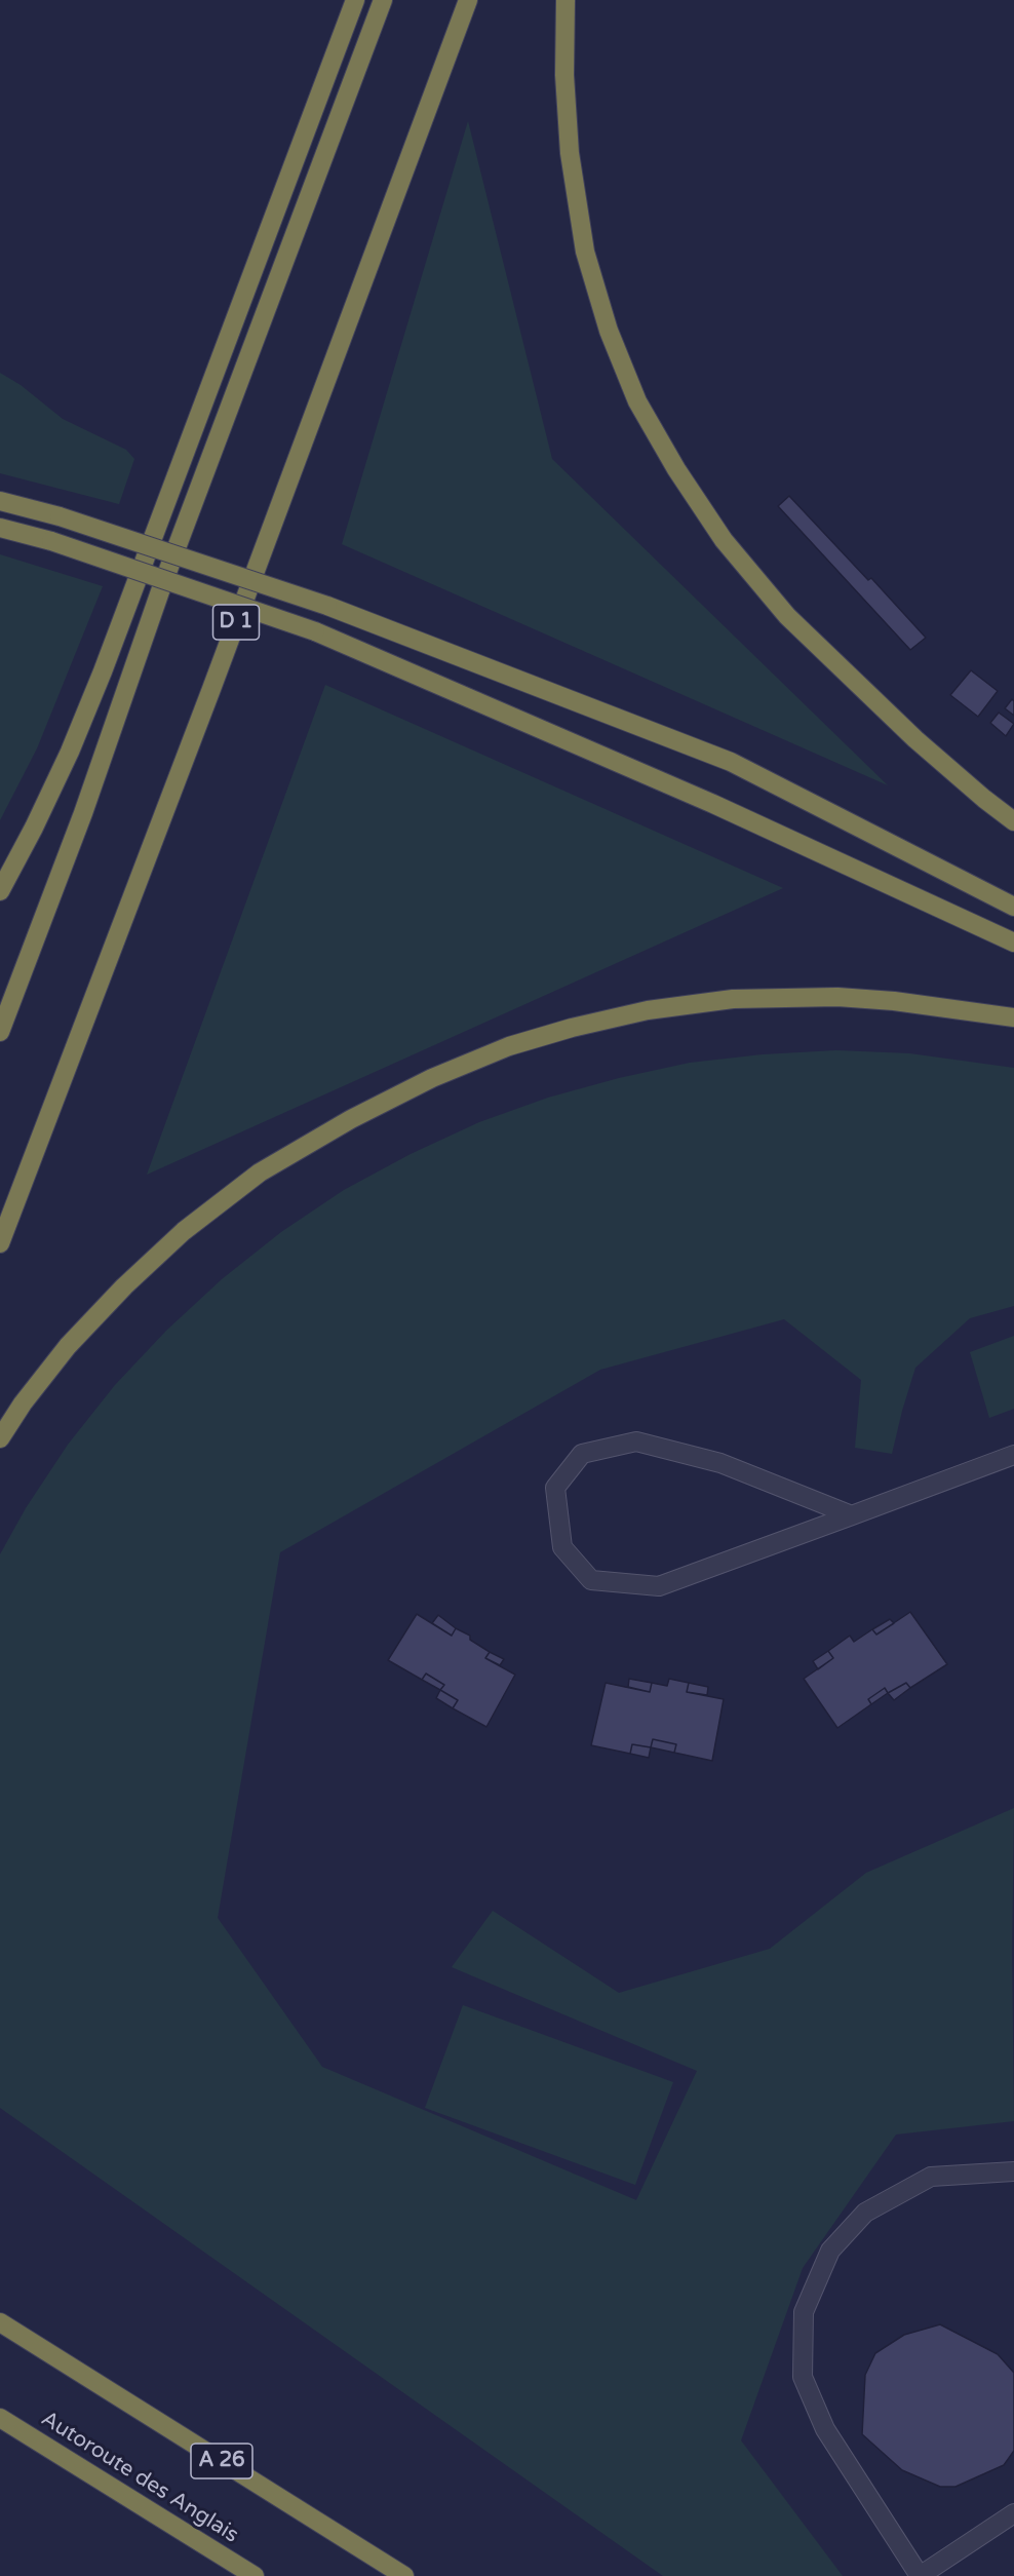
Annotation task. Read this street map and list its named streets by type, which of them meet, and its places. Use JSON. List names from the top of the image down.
{
  "streets": {
    "highway": ["D 1", "A 26", "Autoroute des Anglais"]
  }
}
